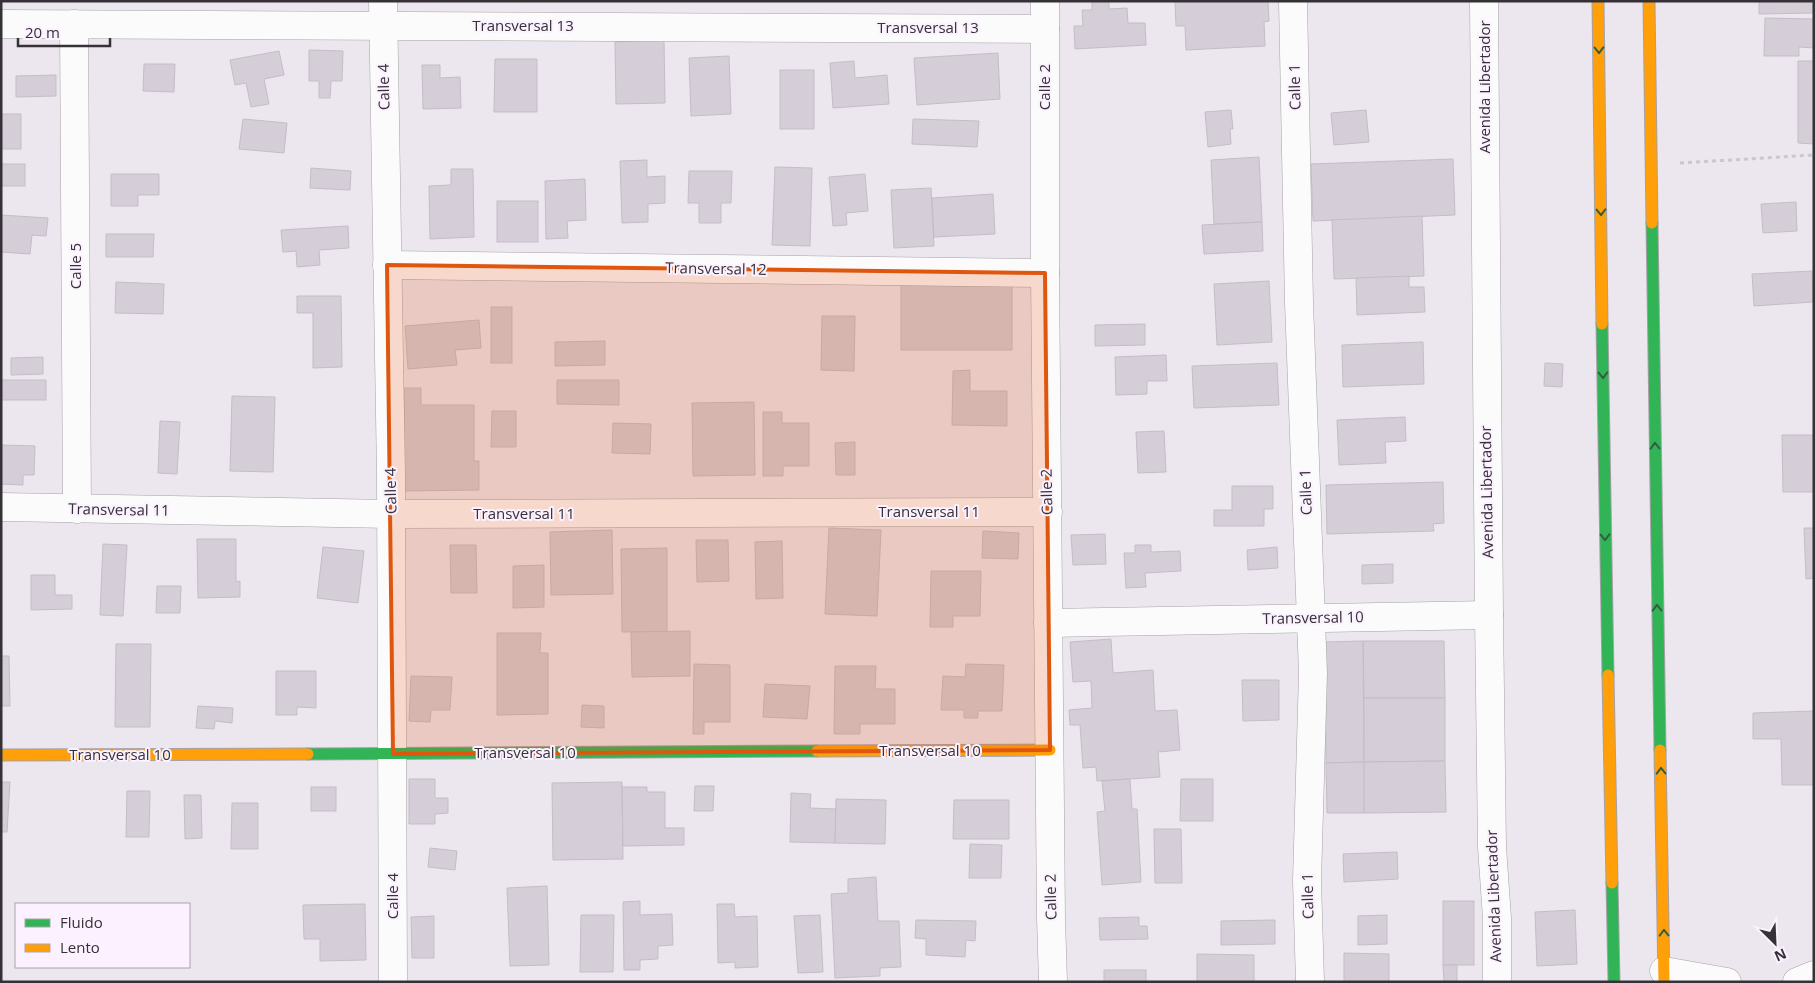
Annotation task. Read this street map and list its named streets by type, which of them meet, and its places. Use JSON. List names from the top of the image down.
{
  "streets": {
    "main road": ["Transversal 10"],
    "street": [
      "Transversal 13",
      "Calle 4",
      "Calle 2",
      "Calle 1",
      "Avenida Libertador",
      "Calle 5",
      "Transversal 12",
      "Transversal 11"
    ]
  },
  "crossings": [
    ["Transversal 13", "Calle 4"],
    ["Transversal 13", "Calle 2"],
    ["Transversal 13", "Calle 5"],
    ["Calle 4", "Transversal 12"],
    ["Calle 4", "Transversal 11"],
    ["Calle 4", "Transversal 10"],
    ["Calle 2", "Transversal 12"],
    ["Calle 2", "Transversal 11"],
    ["Calle 2", "Transversal 10"],
    ["Calle 1", "Transversal 10"],
    ["Avenida Libertador", "Transversal 10"],
    ["Calle 5", "Transversal 11"]
  ],
  "legend": ["Fluido", "Lento"],
  "scale_bar": "20 m",
  "north": "bottom right"
}
